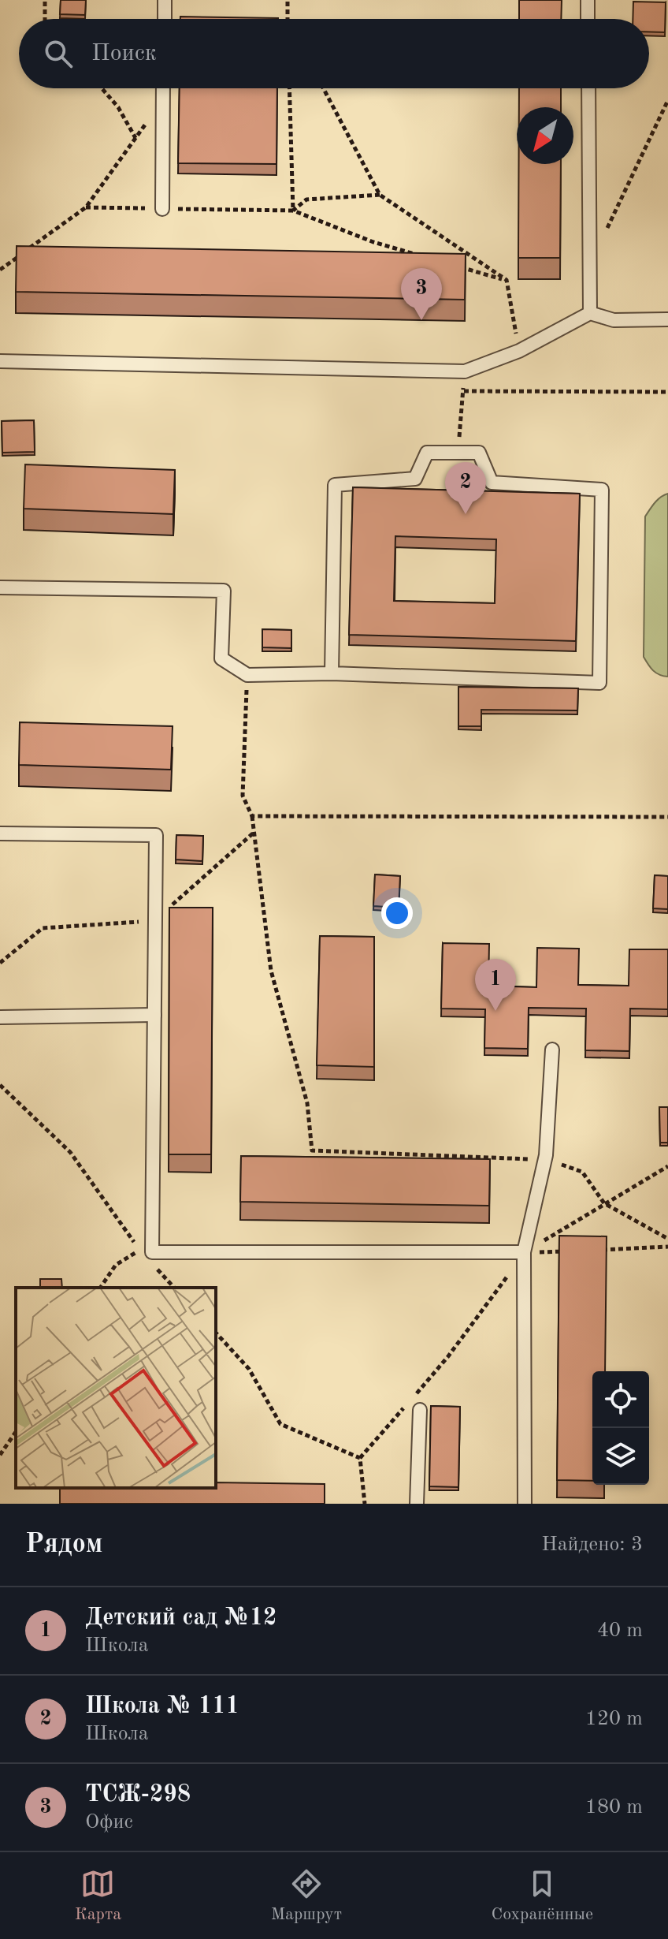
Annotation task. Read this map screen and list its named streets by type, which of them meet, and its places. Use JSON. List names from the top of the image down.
{
  "north": "bottom left",
  "page": {
    "search": "Поиск",
    "pins": ["3", "2", "1"],
    "heading": ["Рядом", "Найдено: 3"],
    "list": [
      {
        "mark": "1",
        "name": "Детский сад №12",
        "note": "Школа",
        "value": "40 m"
      },
      {
        "mark": "2",
        "name": "Школа № 111",
        "note": "Школа",
        "value": "120 m"
      },
      {
        "mark": "3",
        "name": "ТСЖ-298",
        "note": "Офис",
        "value": "180 m"
      }
    ],
    "nav": ["Карта", "Маршрут", "Сохранённые"]
  }
}
